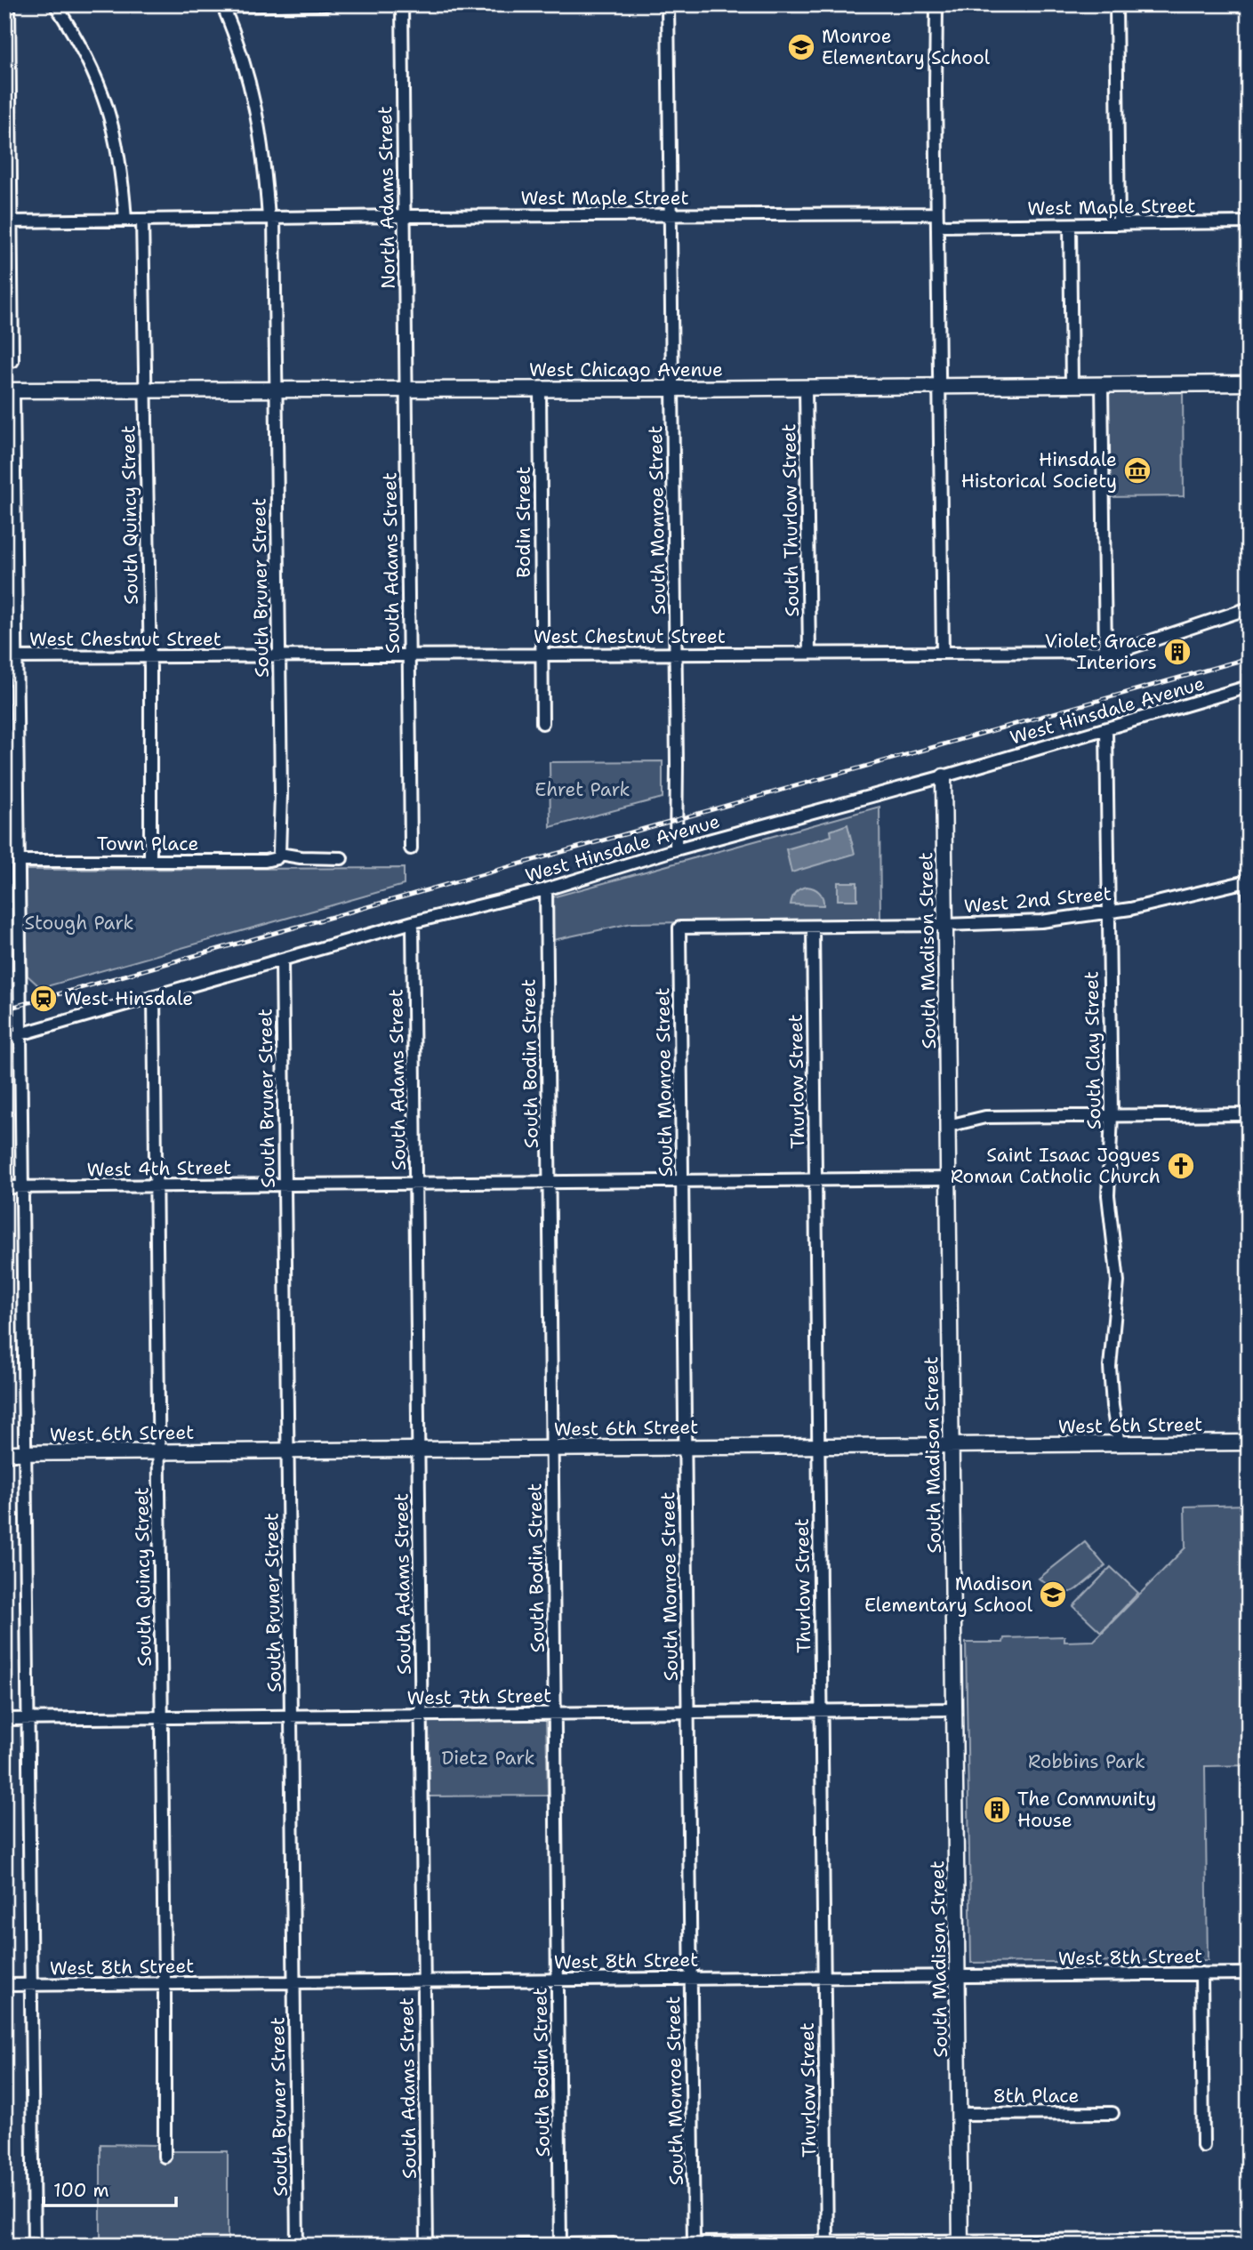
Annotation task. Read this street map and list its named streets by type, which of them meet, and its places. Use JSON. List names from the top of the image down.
{
  "streets": {
    "street": [
      "North Adams Street",
      "West Maple Street",
      "West Chicago Avenue",
      "South Quincy Street",
      "South Monroe Street",
      "South Thurlow Street",
      "Bodin Street",
      "South Adams Street",
      "South Bruner Street",
      "West Chestnut Street",
      "West Hinsdale Avenue",
      "Town Place",
      "West 2nd Street",
      "South Madison Street",
      "South Clay Street",
      "South Bodin Street",
      "Thurlow Street",
      "West 4th Street",
      "West 6th Street",
      "West 7th Street",
      "West 8th Street",
      "8th Place"
    ]
  },
  "crossings": [
    ["North Adams Street", "West Maple Street"],
    ["North Adams Street", "West Chicago Avenue"],
    ["North Adams Street", "South Adams Street"],
    ["West Maple Street", "South Quincy Street"],
    ["West Maple Street", "South Monroe Street"],
    ["West Maple Street", "South Bruner Street"],
    ["West Chicago Avenue", "South Quincy Street"],
    ["West Chicago Avenue", "South Monroe Street"],
    ["West Chicago Avenue", "South Thurlow Street"],
    ["West Chicago Avenue", "Bodin Street"],
    ["West Chicago Avenue", "South Adams Street"],
    ["West Chicago Avenue", "South Bruner Street"],
    ["South Quincy Street", "West Chestnut Street"],
    ["South Quincy Street", "West Hinsdale Avenue"],
    ["South Quincy Street", "Town Place"],
    ["South Quincy Street", "West 4th Street"],
    ["South Quincy Street", "West 6th Street"],
    ["South Quincy Street", "West 7th Street"],
    ["South Quincy Street", "West 8th Street"],
    ["South Monroe Street", "West Chestnut Street"],
    ["South Monroe Street", "West Hinsdale Avenue"],
    ["South Monroe Street", "West 2nd Street"],
    ["South Monroe Street", "West 4th Street"],
    ["South Monroe Street", "West 6th Street"],
    ["South Monroe Street", "West 7th Street"],
    ["South Monroe Street", "West 8th Street"],
    ["South Thurlow Street", "West Chestnut Street"],
    ["Bodin Street", "West Chestnut Street"],
    ["South Adams Street", "West Chestnut Street"],
    ["South Adams Street", "West Hinsdale Avenue"],
    ["South Adams Street", "West 4th Street"],
    ["South Adams Street", "West 6th Street"],
    ["South Adams Street", "West 7th Street"],
    ["South Adams Street", "West 8th Street"],
    ["South Bruner Street", "West Chestnut Street"],
    ["South Bruner Street", "West Hinsdale Avenue"],
    ["South Bruner Street", "Town Place"],
    ["South Bruner Street", "West 4th Street"],
    ["South Bruner Street", "West 6th Street"],
    ["South Bruner Street", "West 7th Street"],
    ["South Bruner Street", "West 8th Street"],
    ["West Hinsdale Avenue", "South Madison Street"],
    ["West Hinsdale Avenue", "South Clay Street"],
    ["West Hinsdale Avenue", "South Bodin Street"],
    ["West 2nd Street", "South Madison Street"],
    ["West 2nd Street", "South Clay Street"],
    ["West 2nd Street", "Thurlow Street"],
    ["South Madison Street", "West 4th Street"],
    ["South Madison Street", "West 6th Street"],
    ["South Madison Street", "West 7th Street"],
    ["South Madison Street", "West 8th Street"],
    ["South Madison Street", "8th Place"],
    ["South Clay Street", "West 6th Street"],
    ["South Bodin Street", "West 4th Street"],
    ["South Bodin Street", "West 6th Street"],
    ["South Bodin Street", "West 7th Street"],
    ["South Bodin Street", "West 8th Street"],
    ["Thurlow Street", "West 4th Street"],
    ["Thurlow Street", "West 6th Street"],
    ["Thurlow Street", "West 7th Street"],
    ["Thurlow Street", "West 8th Street"]
  ],
  "parks": [
    "Ehret Park",
    "Stough Park",
    "Dietz Park",
    "Robbins Park"
  ],
  "places": {
    "school or university": ["Monroe Elementary School", "Madison Elementary School"],
    "museum": ["Hinsdale Historical Society"],
    "building": ["Violet Grace Interiors", "The Community House"],
    "station": ["West Hinsdale"],
    "church": ["Saint Isaac Jogues Roman Catholic Church"]
  },
  "scale_bar": "100 m"
}
